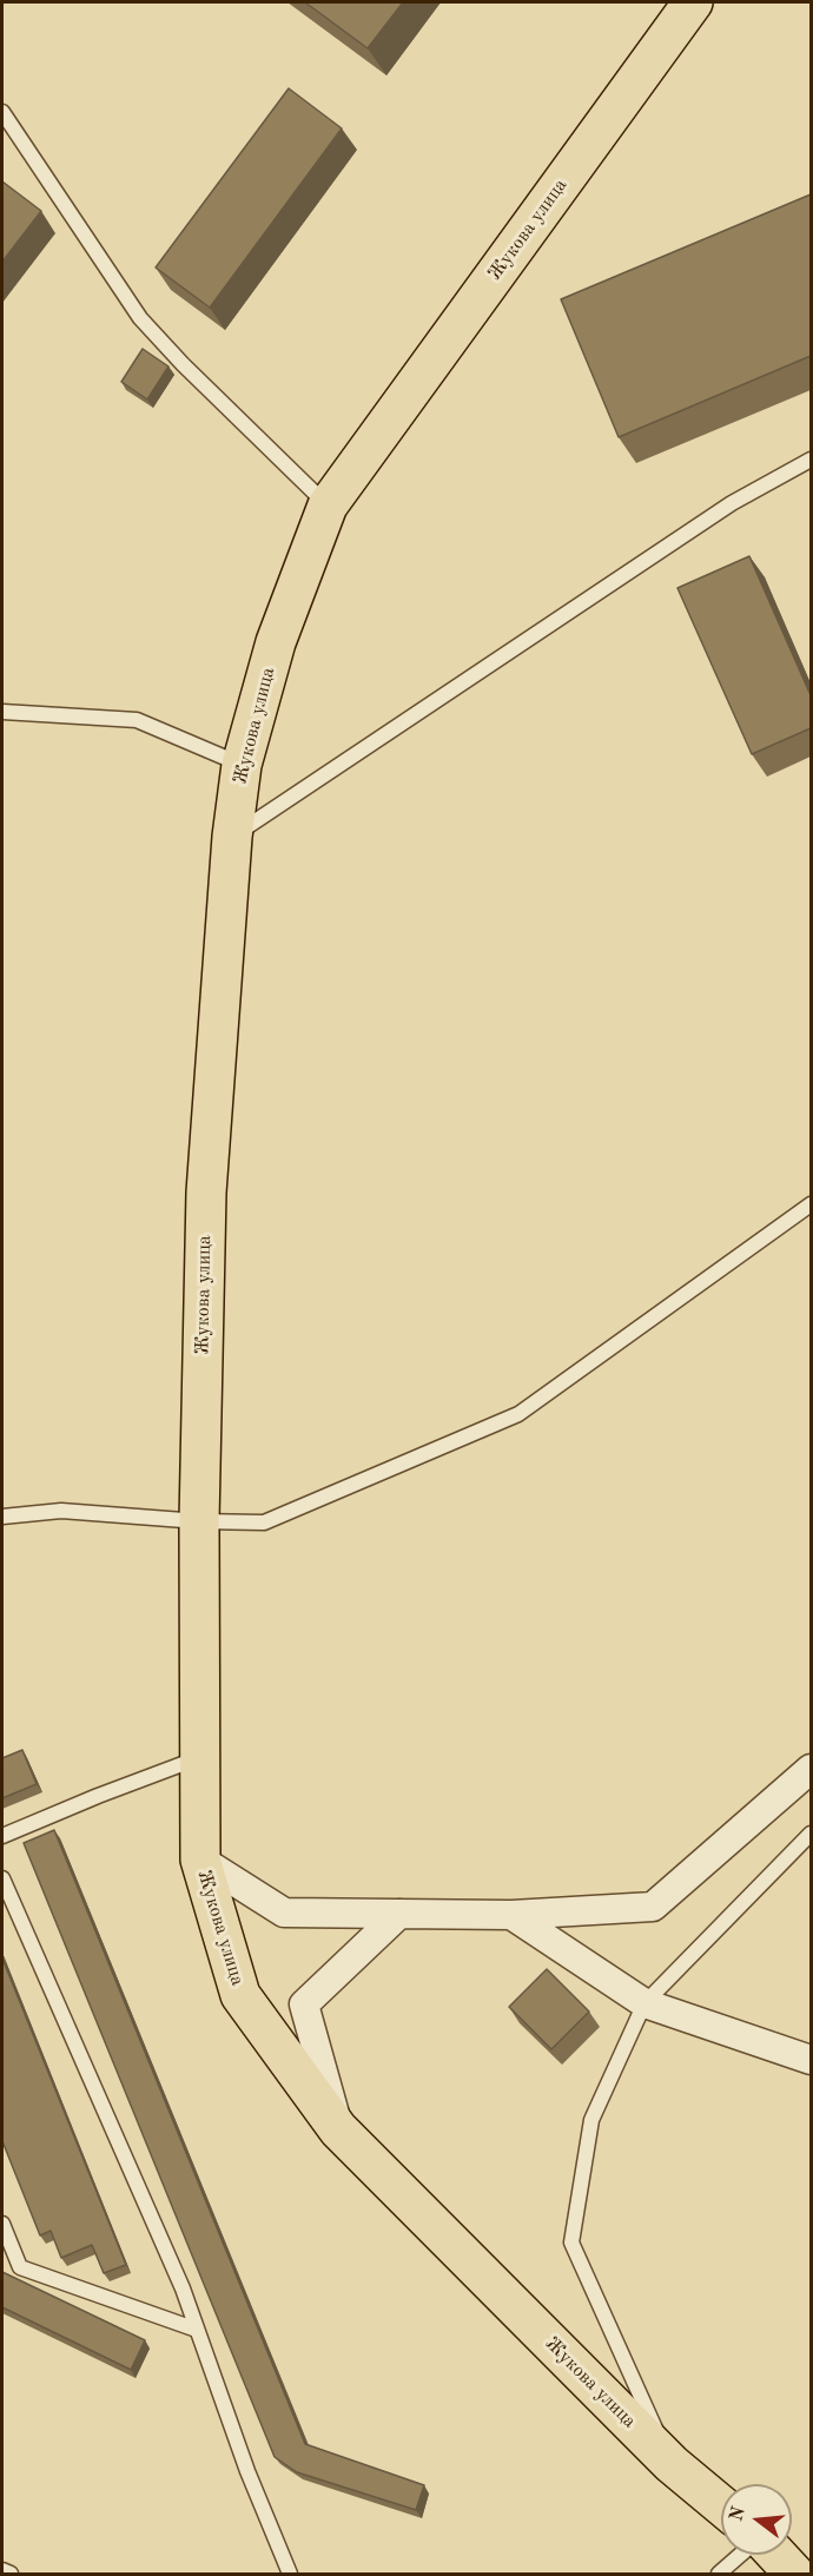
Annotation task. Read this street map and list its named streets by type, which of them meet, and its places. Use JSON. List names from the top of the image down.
{
  "streets": {
    "main road": ["Жукова улица"]
  },
  "north": "left"
}
